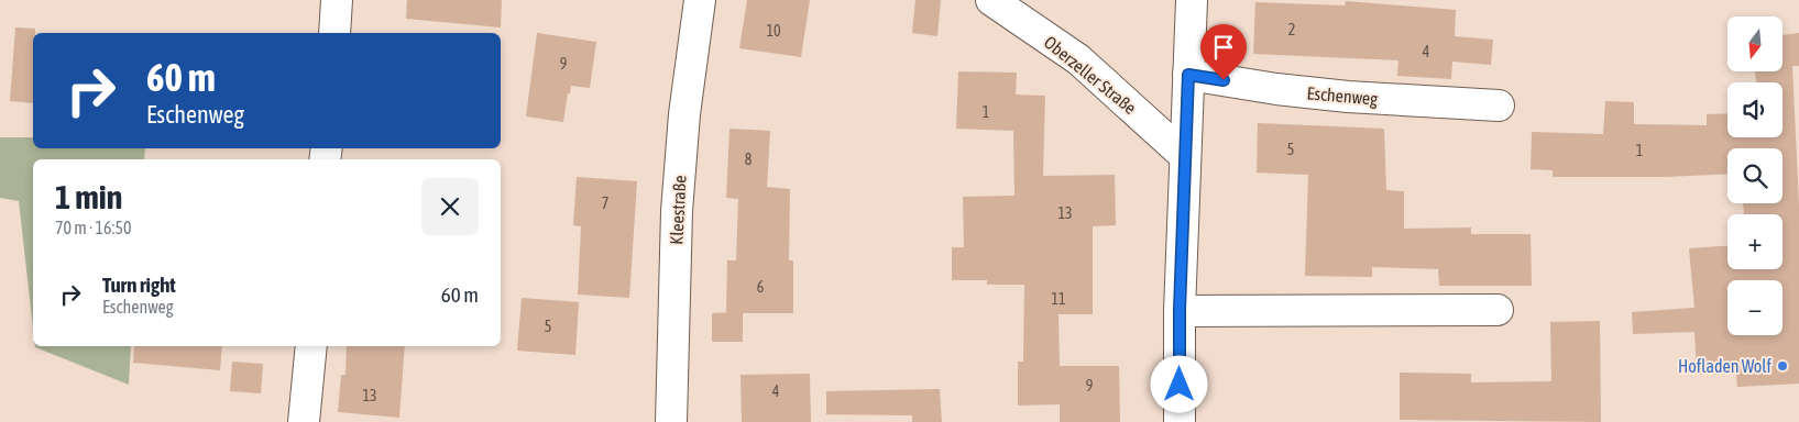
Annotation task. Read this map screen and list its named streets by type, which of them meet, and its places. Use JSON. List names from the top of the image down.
{
  "streets": {
    "street": ["Oberzeller Straße", "Eschenweg", "Kleestraße"]
  },
  "places": ["Hofladen Wolf"],
  "house_numbers": [
    "2",
    "10",
    "4",
    "9",
    "1",
    "5",
    "1",
    "8",
    "7",
    "13",
    "6",
    "11",
    "5",
    "9",
    "4",
    "13"
  ],
  "north": "bottom",
  "page": {
    "map_buttons": ["+", "−"],
    "turn": ["60 m", "Eschenweg"],
    "heading": ["1 min", "70 m · 16:50"],
    "list": [
      {
        "name": "Turn right",
        "note": "Eschenweg",
        "value": "60 m"
      }
    ]
  }
}
